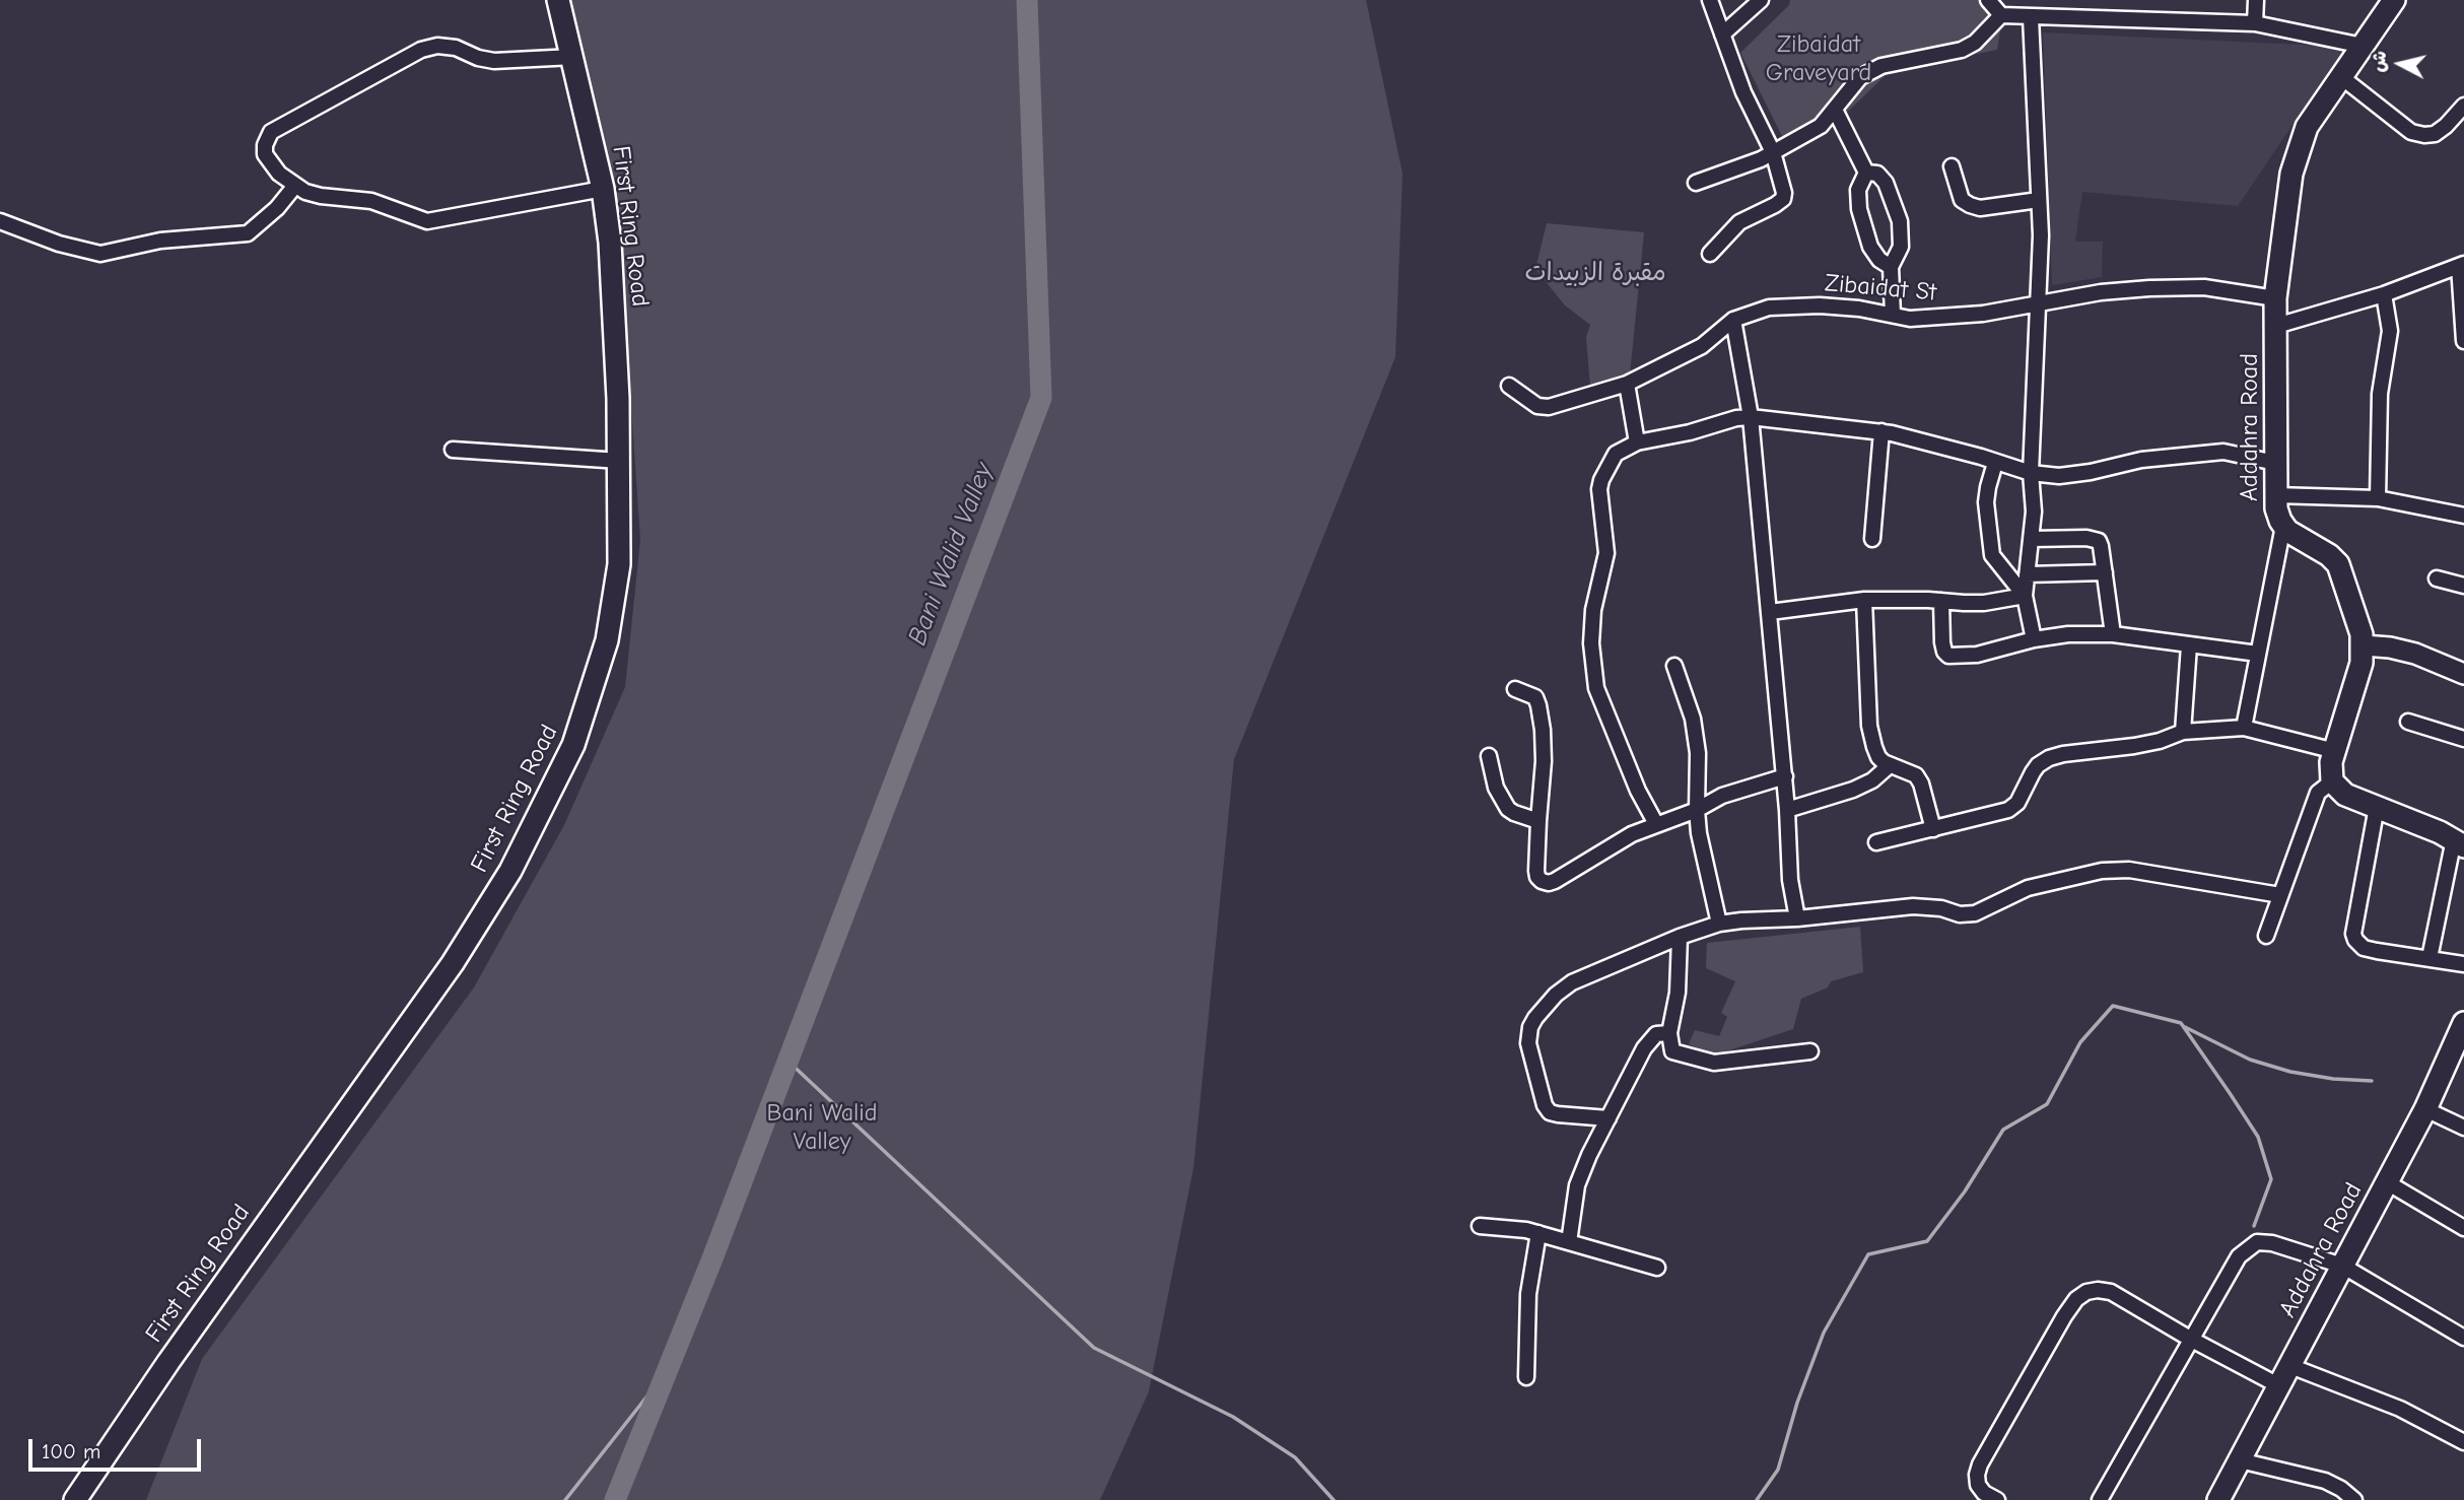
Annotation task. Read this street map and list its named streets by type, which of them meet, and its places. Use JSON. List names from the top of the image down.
{
  "streets": {
    "main road": ["First Ring Road", "Addahra Road"],
    "street": ["Zibaidat St"]
  },
  "crossings": [
    ["Zibaidat St", "Addahra Road"]
  ],
  "water": ["Bani Walid Valley"],
  "parks": ["Zibaidat Graveyard", "مقبرة الزبيدات", "Bani Walid Valley"],
  "scale_bar": "100 m",
  "north": "left"
}
